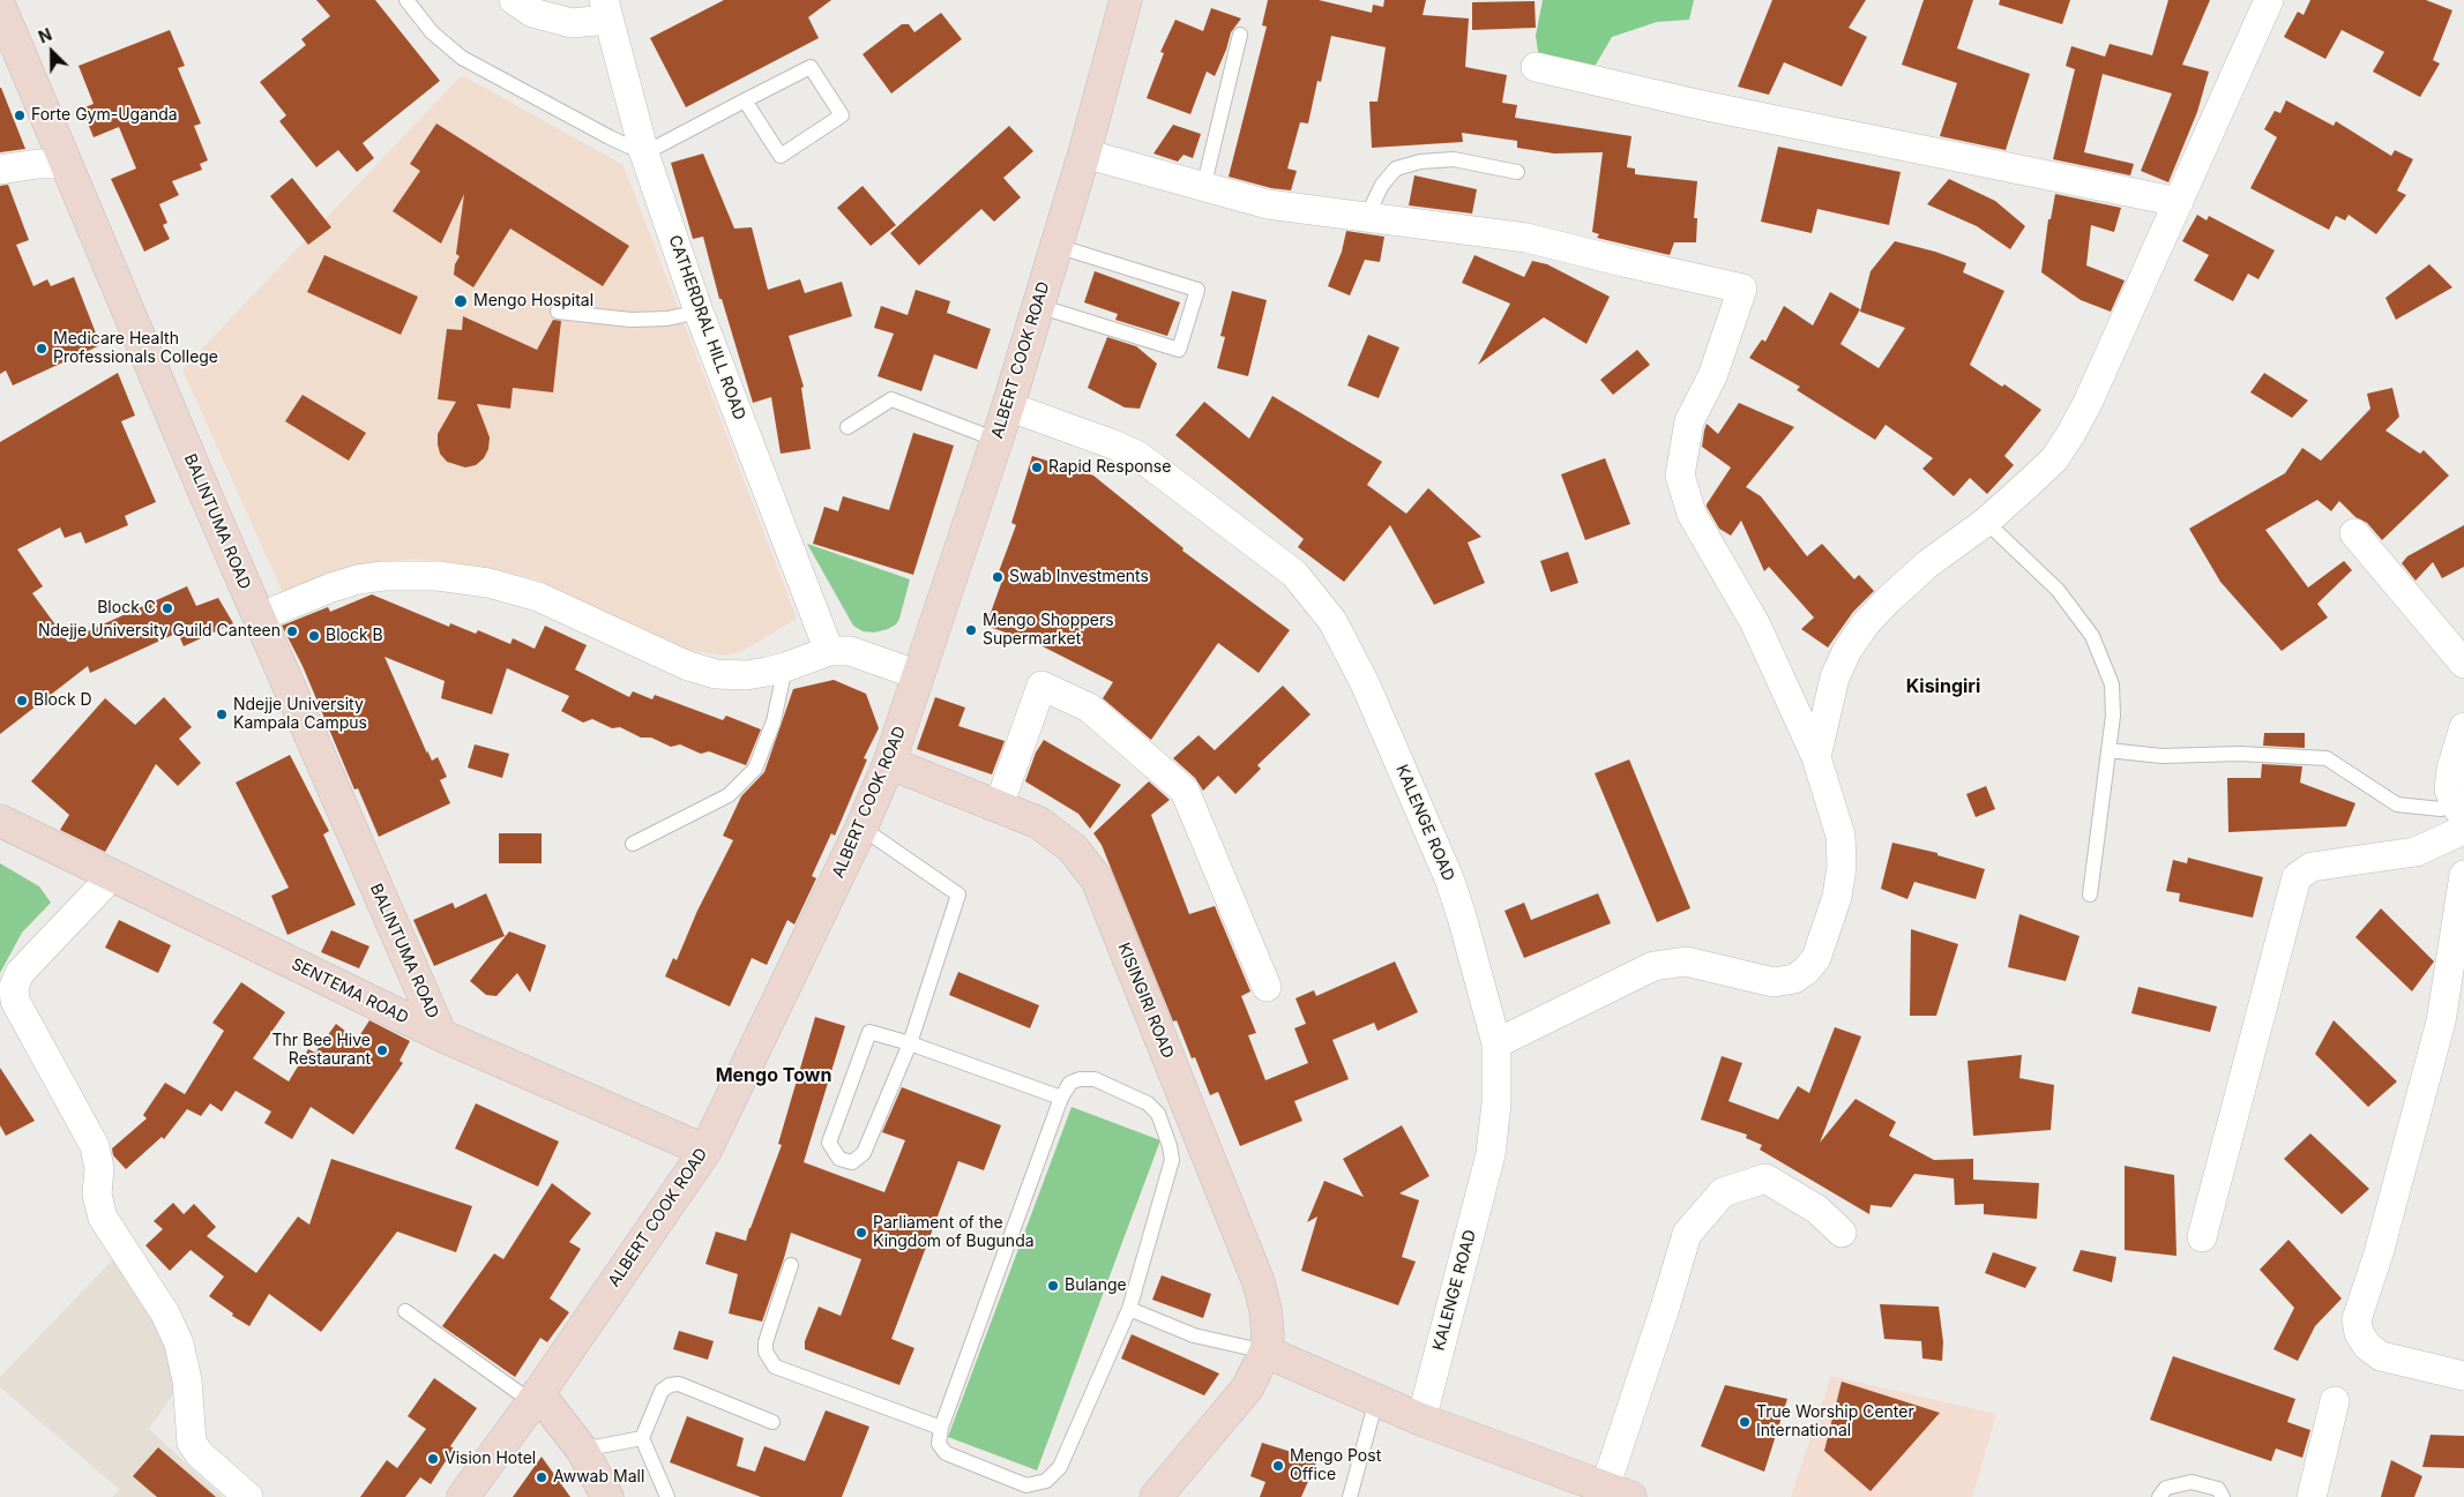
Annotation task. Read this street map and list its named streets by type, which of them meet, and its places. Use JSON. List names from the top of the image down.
{
  "streets": {
    "main road": [
      "ALBERT COOK ROAD",
      "BALINTUMA ROAD",
      "SENTEMA ROAD",
      "KISINGIRI ROAD"
    ],
    "street": ["CATHERDRAL HILL ROAD", "KALENGE ROAD"]
  },
  "crossings": [
    ["ALBERT COOK ROAD", "KALENGE ROAD"],
    ["ALBERT COOK ROAD", "SENTEMA ROAD"],
    ["ALBERT COOK ROAD", "KISINGIRI ROAD"],
    ["BALINTUMA ROAD", "SENTEMA ROAD"]
  ],
  "districts": ["Kisingiri", "Mengo Town"],
  "places": [
    "Forte Gym-Uganda",
    "Mengo Hospital",
    "Medicare Health Professionals College",
    "Rapid Response",
    "Swab Investments",
    "Block C",
    "Mengo Shoppers Supermarket",
    "Ndejje University Guild Canteen",
    "Block B",
    "Block D",
    "Ndejje University Kampala Campus",
    "Thr Bee Hive Restaurant",
    "Parliament of the Kingdom of Bugunda",
    "Bulange",
    "True Worship Center International",
    "Vision Hotel",
    "Mengo Post Office",
    "Awwab Mall"
  ],
  "north": "top left"
}
